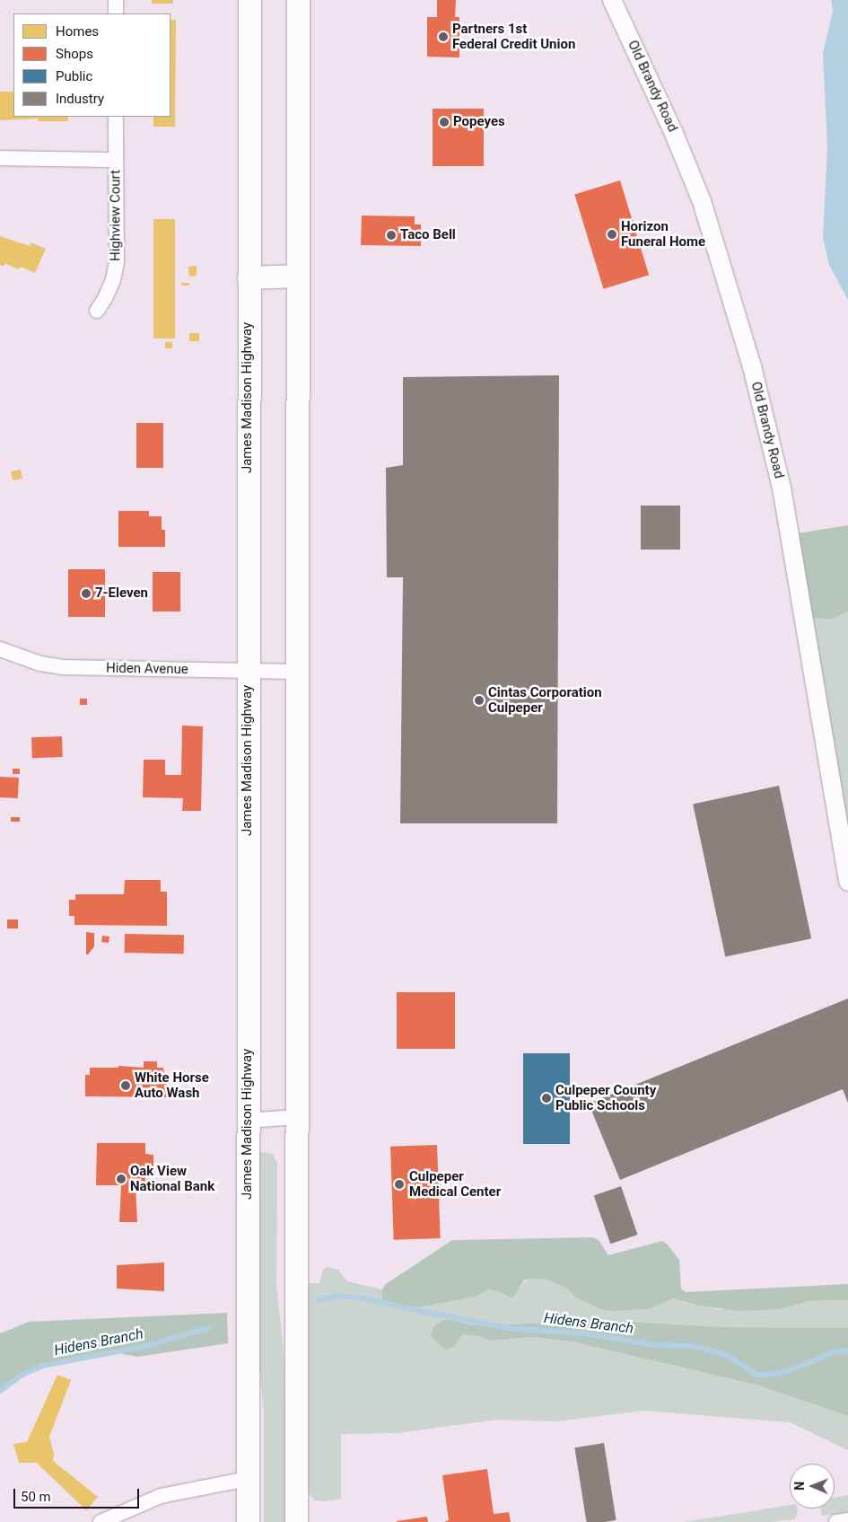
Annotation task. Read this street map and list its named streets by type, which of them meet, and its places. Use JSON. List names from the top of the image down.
{
  "streets": {
    "main road": ["James Madison Highway"],
    "street": ["Old Brandy Road", "Highview Court", "Hiden Avenue"]
  },
  "crossings": [
    ["James Madison Highway", "Hiden Avenue"]
  ],
  "water": ["Hidens Branch"],
  "places": [
    "Partners 1st Federal Credit Union",
    "Popeyes",
    "Horizon Funeral Home",
    "Taco Bell",
    "7-Eleven",
    "Cintas Corporation Culpeper",
    "White Horse Auto Wash",
    "Culpeper County Public Schools",
    "Oak View National Bank",
    "Culpeper Medical Center"
  ],
  "legend": [
    "Homes",
    "Shops",
    "Public",
    "Industry"
  ],
  "scale_bar": "50 m",
  "north": "left"
}
